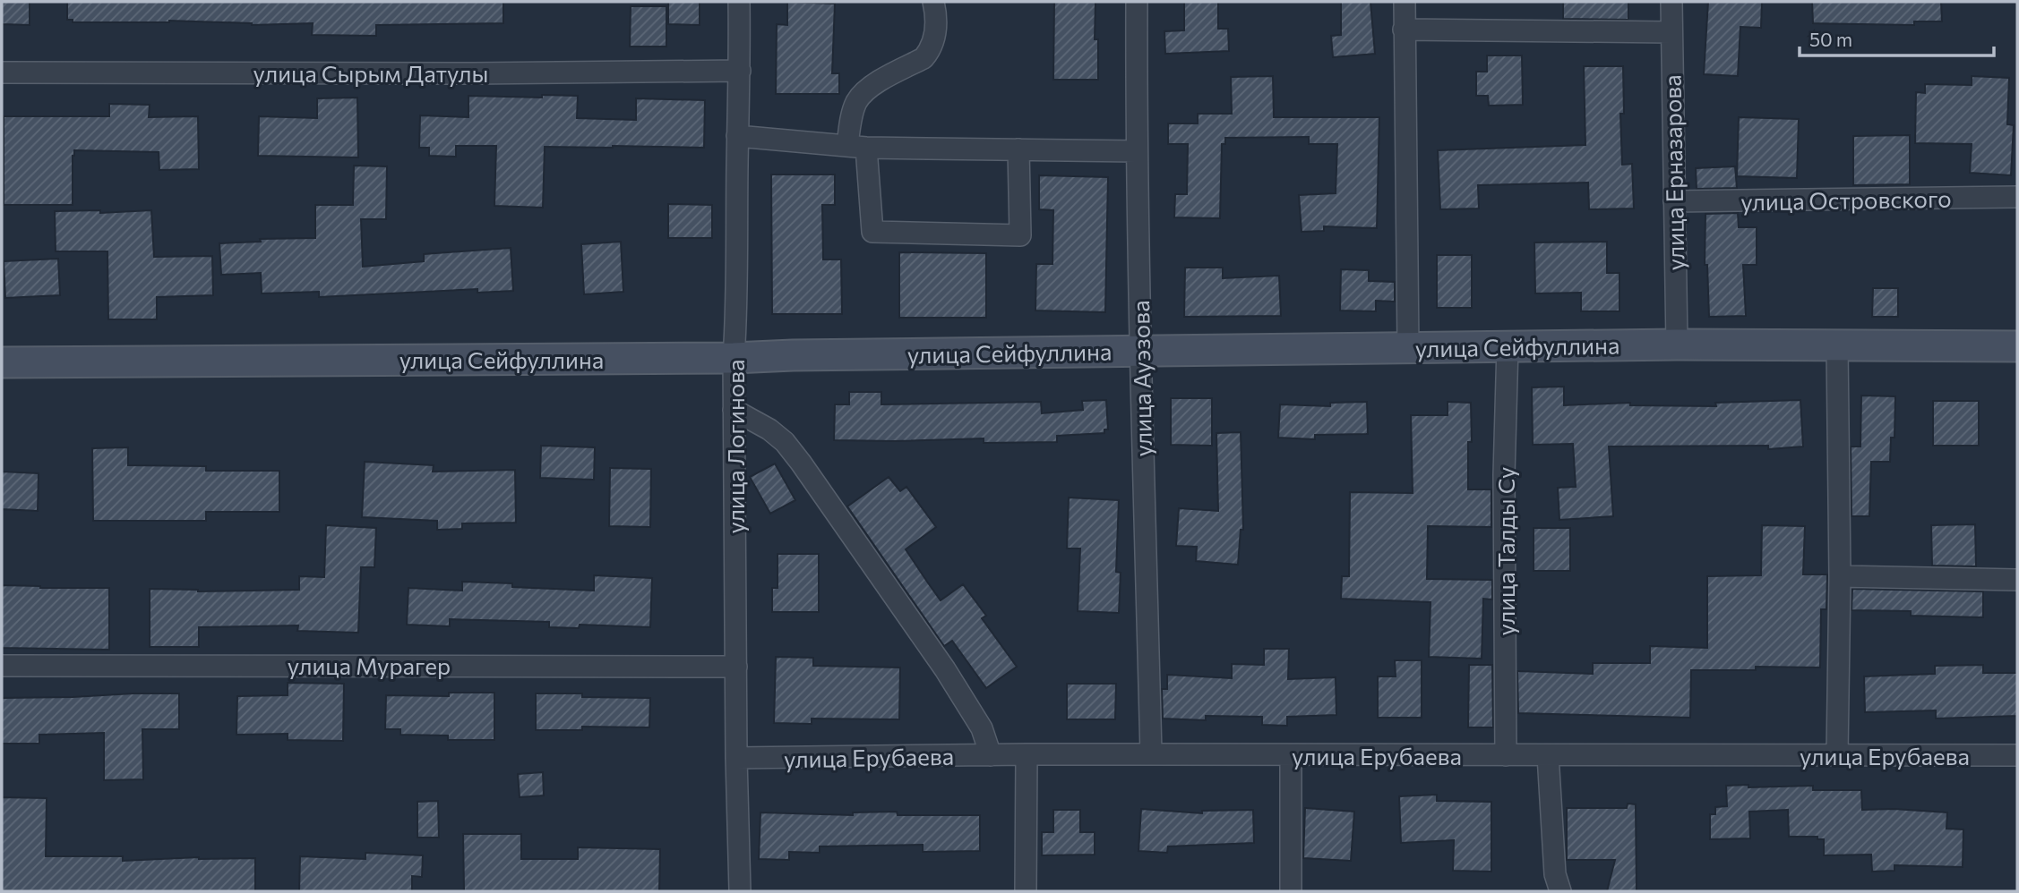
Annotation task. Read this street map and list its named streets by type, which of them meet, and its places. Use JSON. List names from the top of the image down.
{
  "streets": {
    "main road": ["улица Сейфуллина"],
    "street": [
      "улица Сырым Датулы",
      "улица Ерназарова",
      "улица Островского",
      "улица Ауэзова",
      "улица Логинова",
      "улица Талды Су",
      "улица Мурагер",
      "улица Ерубаева"
    ]
  },
  "crossings": [
    ["улица Сырым Датулы", "улица Логинова"],
    ["улица Ерназарова", "улица Островского"],
    ["улица Ерназарова", "улица Сейфуллина"],
    ["улица Сейфуллина", "улица Ауэзова"],
    ["улица Сейфуллина", "улица Логинова"],
    ["улица Сейфуллина", "улица Талды Су"],
    ["улица Ауэзова", "улица Ерубаева"],
    ["улица Логинова", "улица Мурагер"],
    ["улица Логинова", "улица Ерубаева"],
    ["улица Талды Су", "улица Ерубаева"]
  ],
  "scale_bar": "50 m"
}
